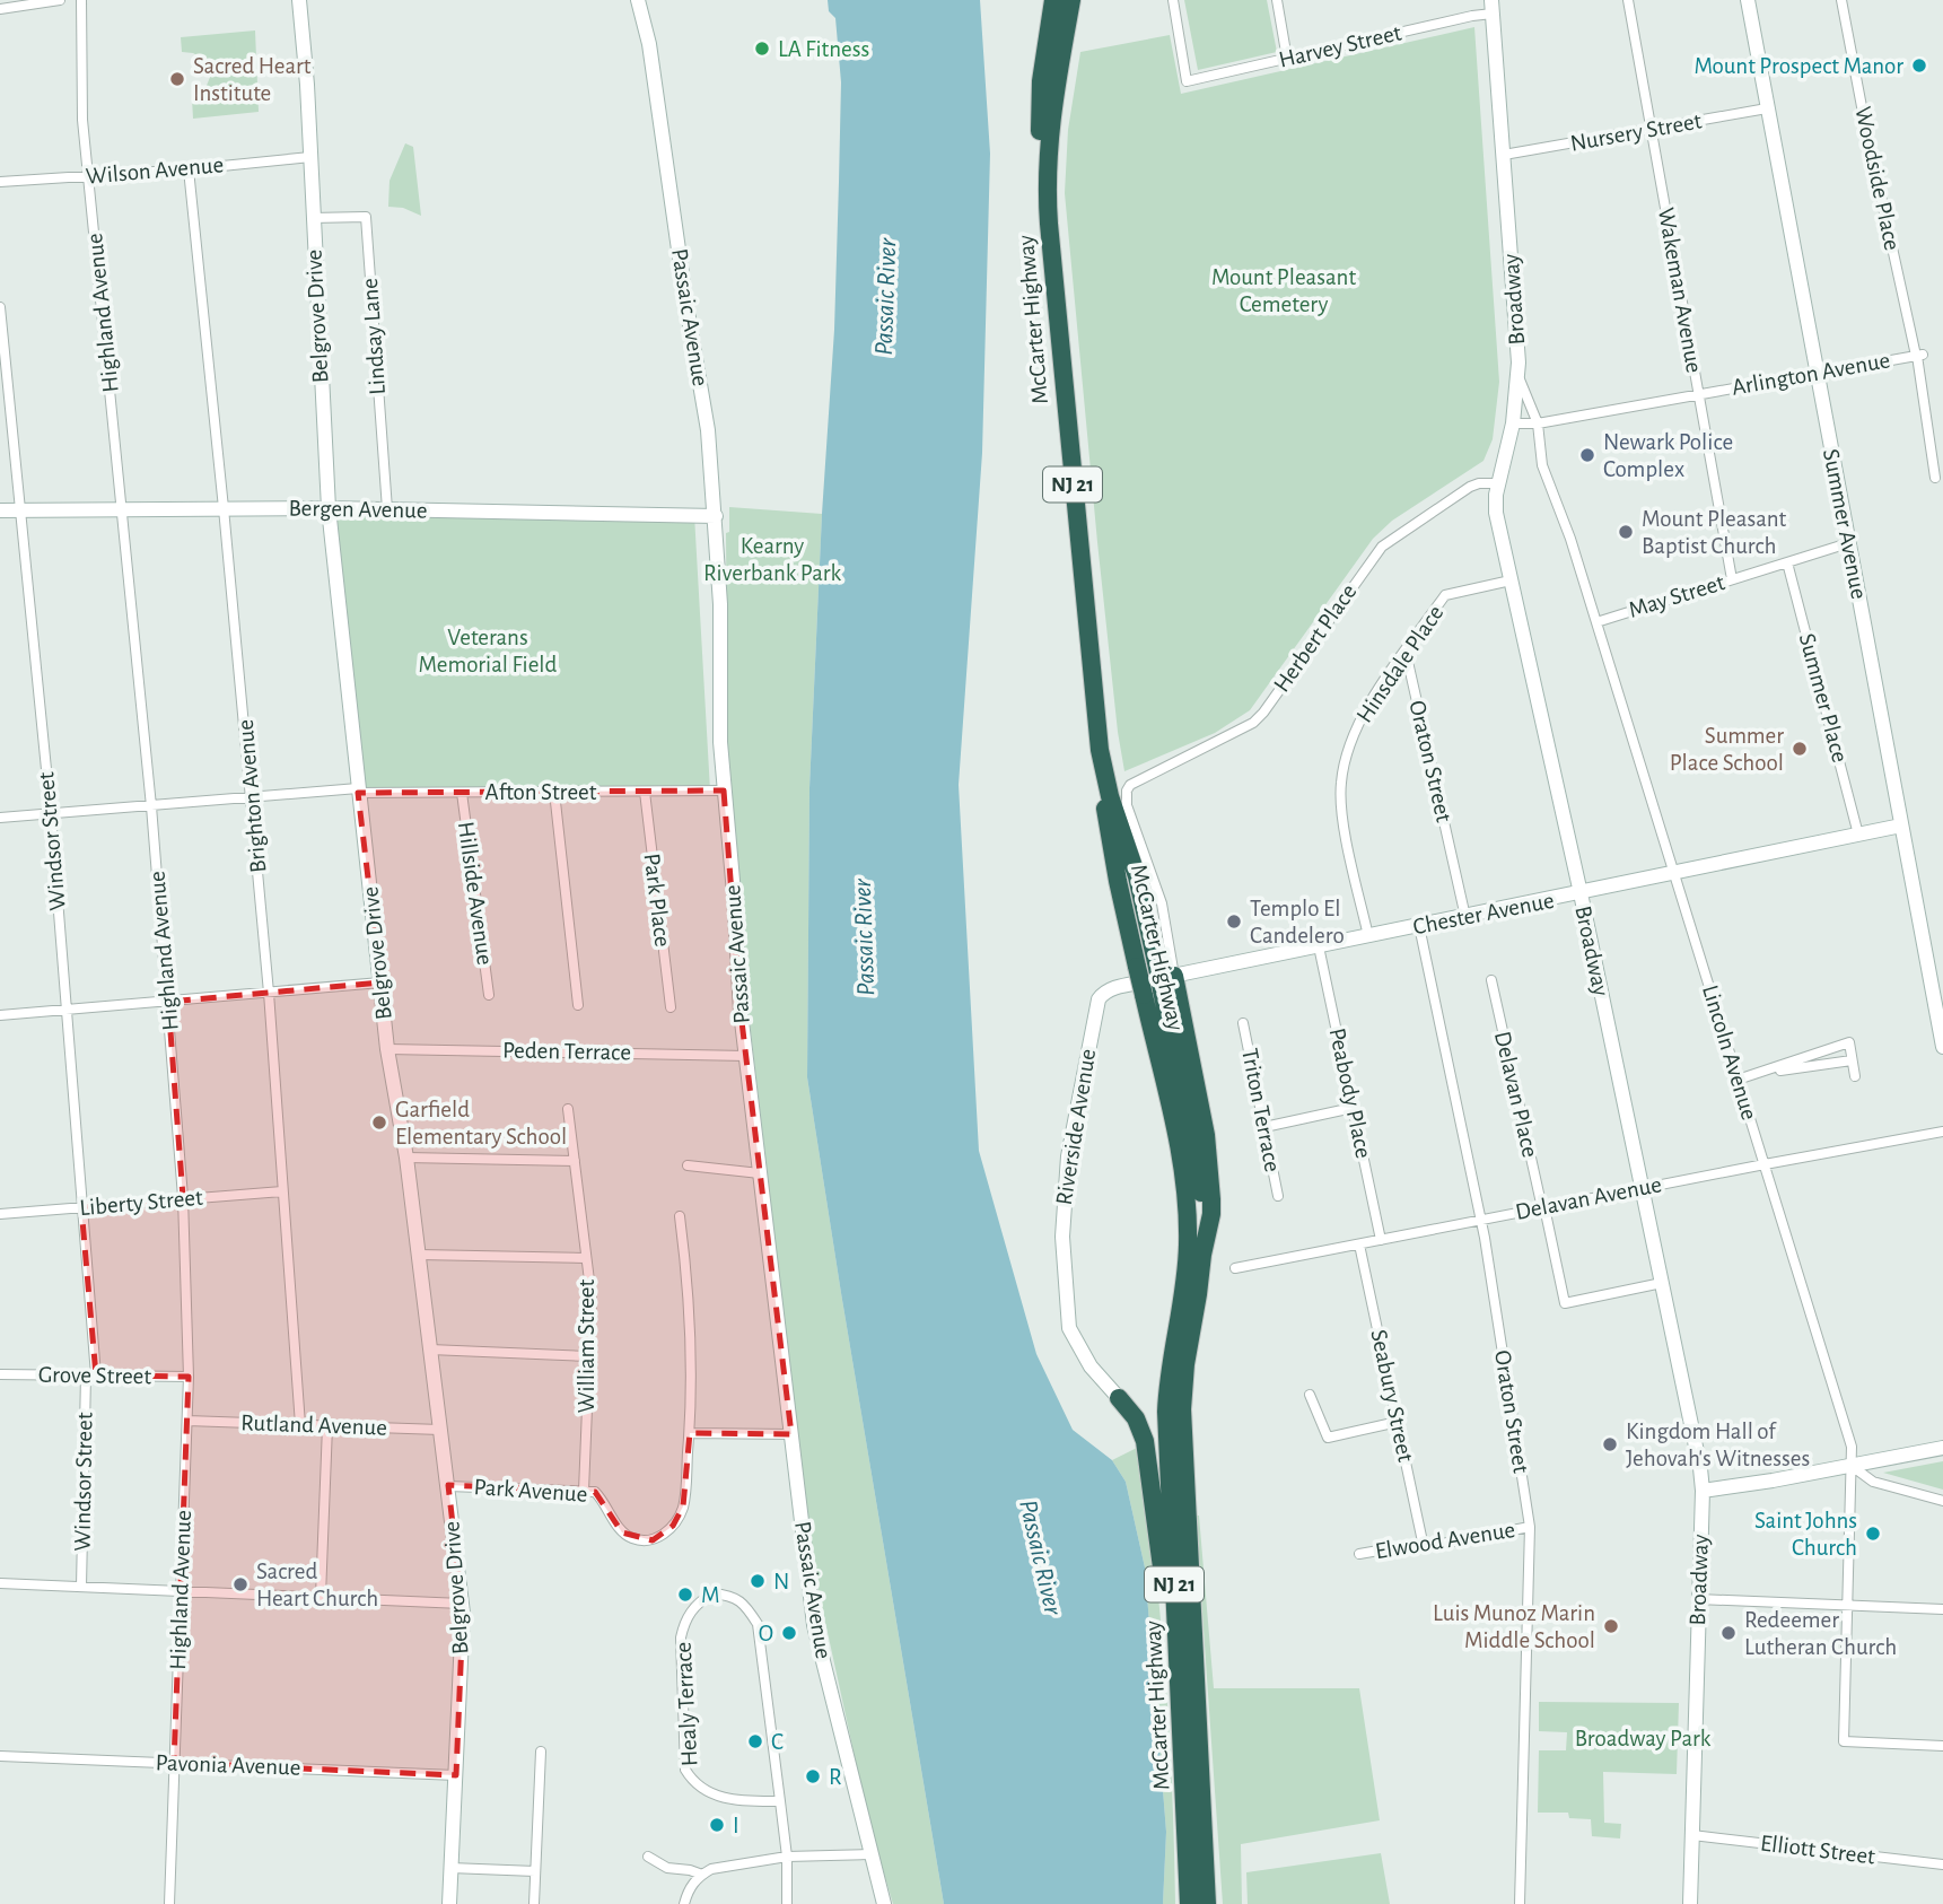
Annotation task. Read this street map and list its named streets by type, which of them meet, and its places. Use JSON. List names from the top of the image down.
{
  "streets": {
    "highway": ["McCarter Highway", "NJ 21"],
    "street": [
      "Harvey Street",
      "Nursery Street",
      "Wilson Avenue",
      "Woodside Place",
      "Wakeman Avenue",
      "Broadway",
      "Highland Avenue",
      "Belgrove Drive",
      "Passaic Avenue",
      "Lindsay Lane",
      "Arlington Avenue",
      "Bergen Avenue",
      "Summer Avenue",
      "May Street",
      "Herbert Place",
      "Hinsdale Place",
      "Summer Place",
      "Oraton Street",
      "Afton Street",
      "Brighton Avenue",
      "Windsor Street",
      "Hillside Avenue",
      "Park Place",
      "Chester Avenue",
      "Peden Terrace",
      "Lincoln Avenue",
      "Peabody Place",
      "Delavan Place",
      "Triton Terrace",
      "Riverside Avenue",
      "Delavan Avenue",
      "Liberty Street",
      "William Street",
      "Grove Street",
      "Seabury Street",
      "Rutland Avenue",
      "Park Avenue",
      "Elwood Avenue",
      "Healy Terrace",
      "Pavonia Avenue",
      "Elliott Street"
    ]
  },
  "crossings": [
    ["Harvey Street", "Broadway"],
    ["Nursery Street", "Wakeman Avenue"],
    ["Nursery Street", "Broadway"],
    ["Nursery Street", "Summer Avenue"],
    ["Wilson Avenue", "Highland Avenue"],
    ["Wilson Avenue", "Belgrove Drive"],
    ["Wilson Avenue", "Brighton Avenue"],
    ["Woodside Place", "Arlington Avenue"],
    ["Wakeman Avenue", "Arlington Avenue"],
    ["Wakeman Avenue", "May Street"],
    ["Broadway", "Arlington Avenue"],
    ["Broadway", "Herbert Place"],
    ["Broadway", "Hinsdale Place"],
    ["Broadway", "Chester Avenue"],
    ["Broadway", "Lincoln Avenue"],
    ["Broadway", "Delavan Place"],
    ["Broadway", "Delavan Avenue"],
    ["Broadway", "Elliott Street"],
    ["Highland Avenue", "Bergen Avenue"],
    ["Highland Avenue", "Afton Street"],
    ["Highland Avenue", "Liberty Street"],
    ["Highland Avenue", "Grove Street"],
    ["Highland Avenue", "Rutland Avenue"],
    ["Highland Avenue", "Pavonia Avenue"],
    ["Belgrove Drive", "Lindsay Lane"],
    ["Belgrove Drive", "Bergen Avenue"],
    ["Belgrove Drive", "Afton Street"],
    ["Belgrove Drive", "Peden Terrace"],
    ["Belgrove Drive", "Rutland Avenue"],
    ["Belgrove Drive", "Park Avenue"],
    ["Belgrove Drive", "Pavonia Avenue"],
    ["Passaic Avenue", "Bergen Avenue"],
    ["Passaic Avenue", "Afton Street"],
    ["Passaic Avenue", "Peden Terrace"],
    ["McCarter Highway", "NJ 21"],
    ["Lindsay Lane", "Bergen Avenue"],
    ["Arlington Avenue", "Summer Avenue"],
    ["Arlington Avenue", "Lincoln Avenue"],
    ["Bergen Avenue", "Brighton Avenue"],
    ["Bergen Avenue", "Windsor Street"],
    ["Summer Avenue", "May Street"],
    ["Summer Avenue", "Chester Avenue"],
    ["May Street", "Summer Place"],
    ["May Street", "Lincoln Avenue"],
    ["Herbert Place", "Chester Avenue"],
    ["Hinsdale Place", "Oraton Street"],
    ["Hinsdale Place", "Chester Avenue"],
    ["Summer Place", "Chester Avenue"],
    ["Oraton Street", "Chester Avenue"],
    ["Oraton Street", "Delavan Avenue"],
    ["Oraton Street", "Elwood Avenue"],
    ["Afton Street", "Brighton Avenue"],
    ["Afton Street", "Windsor Street"],
    ["Afton Street", "Hillside Avenue"],
    ["Afton Street", "Park Place"],
    ["Brighton Avenue", "Liberty Street"],
    ["Brighton Avenue", "Rutland Avenue"],
    ["Windsor Street", "Liberty Street"],
    ["Windsor Street", "Grove Street"],
    ["Chester Avenue", "Lincoln Avenue"],
    ["Chester Avenue", "Peabody Place"],
    ["Chester Avenue", "Riverside Avenue"],
    ["Lincoln Avenue", "Delavan Avenue"],
    ["Peabody Place", "Delavan Avenue"],
    ["Delavan Place", "Delavan Avenue"],
    ["Delavan Avenue", "Seabury Street"],
    ["William Street", "Park Avenue"],
    ["Seabury Street", "Elwood Avenue"]
  ],
  "water": ["Passaic River"],
  "parks": [
    "Mount Pleasant Cemetery",
    "Kearny Riverbank Park",
    "Veterans Memorial Field",
    "Broadway Park"
  ],
  "places": [
    "LA Fitness",
    "Mount Prospect Manor",
    "Sacred Heart Institute",
    "Newark Police Complex",
    "Mount Pleasant Baptist Church",
    "Summer Place School",
    "Templo El Candelero",
    "Garfield Elementary School",
    "Kingdom Hall of Jehovah's Witnesses",
    "Saint Johns Church",
    "N",
    "Sacred Heart Church",
    "M",
    "Luis Munoz Marin Middle School",
    "O",
    "Redeemer Lutheran Church",
    "C",
    "R",
    "I"
  ]
}
